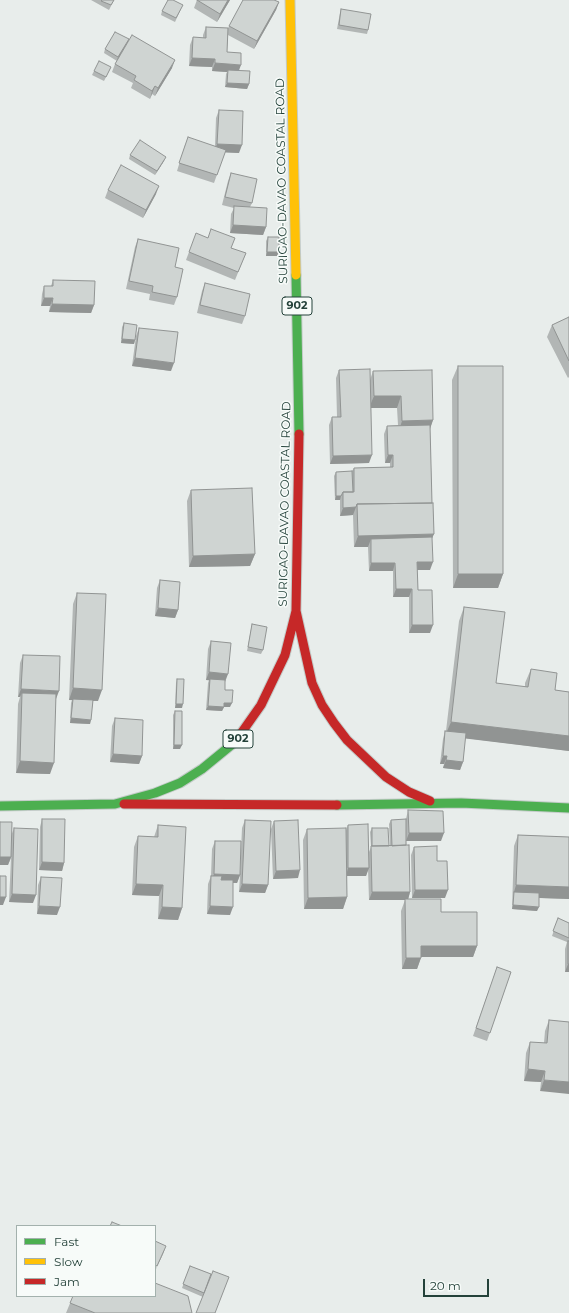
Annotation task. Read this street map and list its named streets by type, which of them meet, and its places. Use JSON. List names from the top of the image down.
{
  "streets": {
    "main road": ["SURIGAO-DAVAO COASTAL ROAD", "902"]
  },
  "legend": ["Fast", "Slow", "Jam"],
  "scale_bar": "20 m"
}
